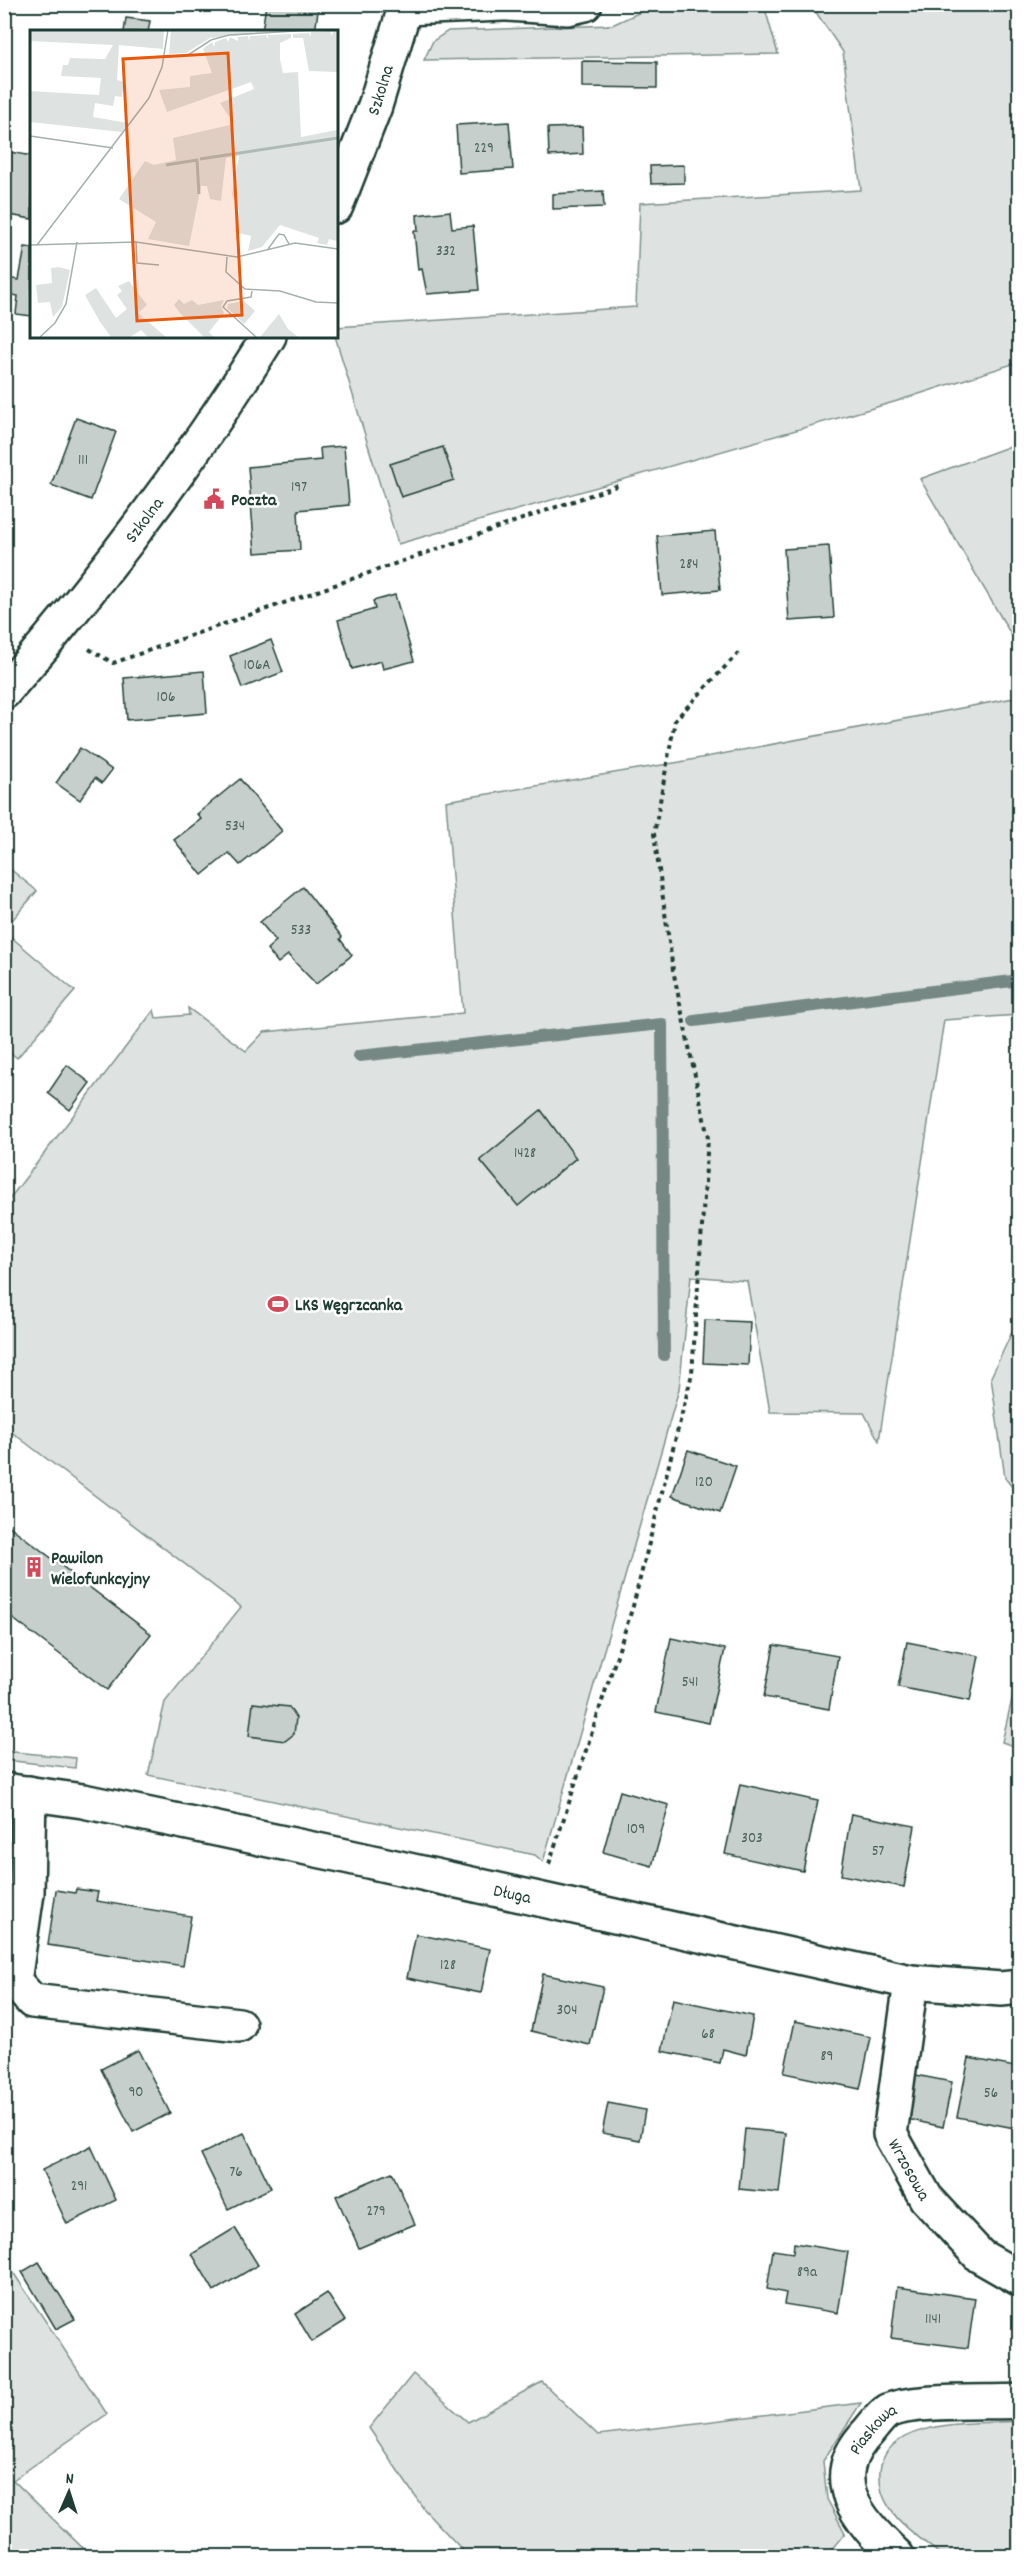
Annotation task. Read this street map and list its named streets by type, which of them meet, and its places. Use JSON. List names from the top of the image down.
{
  "streets": {
    "street": [
      "Szkolna",
      "Długa",
      "Wrzosowa",
      "Piaskowa"
    ]
  },
  "crossings": [
    ["Długa", "Wrzosowa"]
  ],
  "places": {
    "public building": ["Poczta"],
    "sports": ["LKS Węgrzcanka"],
    "building": ["Pawilon Wielofunkcyjny"]
  },
  "house_numbers": [
    "229",
    "332",
    "111",
    "197",
    "284",
    "106A",
    "106",
    "534",
    "533",
    "1428",
    "120",
    "541",
    "109",
    "303",
    "57",
    "128",
    "304",
    "68",
    "89",
    "90",
    "56",
    "76",
    "291",
    "279",
    "89a",
    "1141"
  ],
  "north": "top"
}
